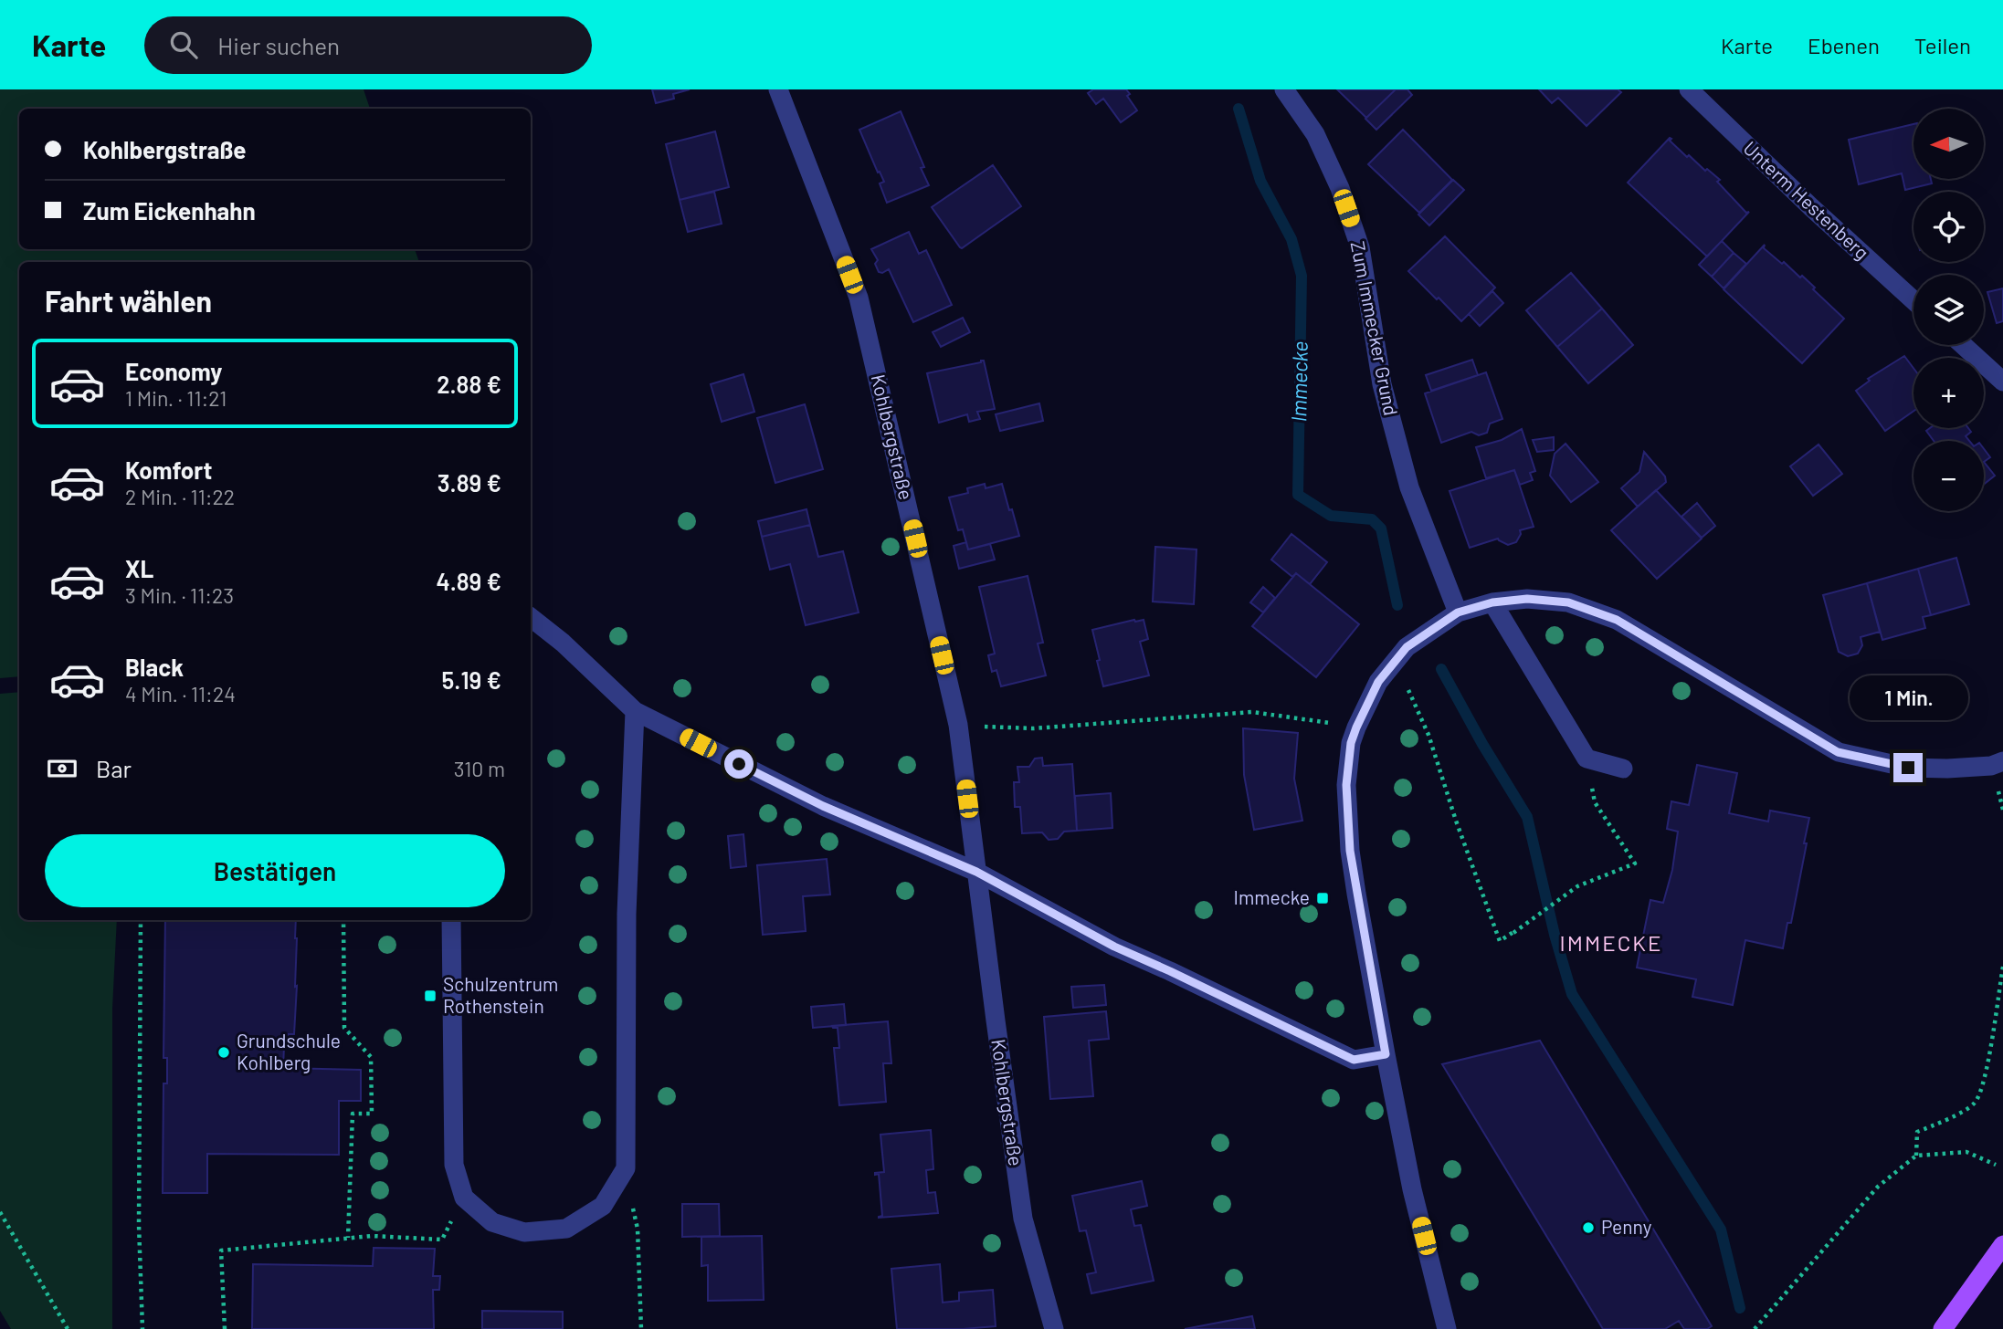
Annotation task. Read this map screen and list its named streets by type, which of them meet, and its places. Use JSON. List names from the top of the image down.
{
  "streets": {
    "street": ["Unterm Hestenberg", "Zum Immecker Grund", "Kohlbergstraße"]
  },
  "districts": ["IMMECKE"],
  "water": ["Immecke"],
  "places": {
    "transit": ["Immecke", "Schulzentrum Rothenstein"],
    "other": ["Grundschule Kohlberg", "Penny"]
  },
  "north": "left",
  "page": {
    "header": "Karte",
    "search": "Hier suchen",
    "nav": ["Karte", "Ebenen", "Teilen"],
    "map_buttons": ["+", "−"],
    "banner": ["Kohlbergstraße", "Zum Eickenhahn"],
    "heading": "Fahrt wählen",
    "list": [
      {
        "name": "Economy",
        "note": "1 Min. · 11:21",
        "value": "2.88 €"
      },
      {
        "name": "Komfort",
        "note": "2 Min. · 11:22",
        "value": "3.89 €"
      },
      {
        "name": "XL",
        "note": "3 Min. · 11:23",
        "value": "4.89 €"
      },
      {
        "name": "Black",
        "note": "4 Min. · 11:24",
        "value": "5.19 €"
      }
    ],
    "bubble": "1 Min.",
    "pay": ["Bar", "310 m"],
    "buttons": "Bestätigen"
  }
}
